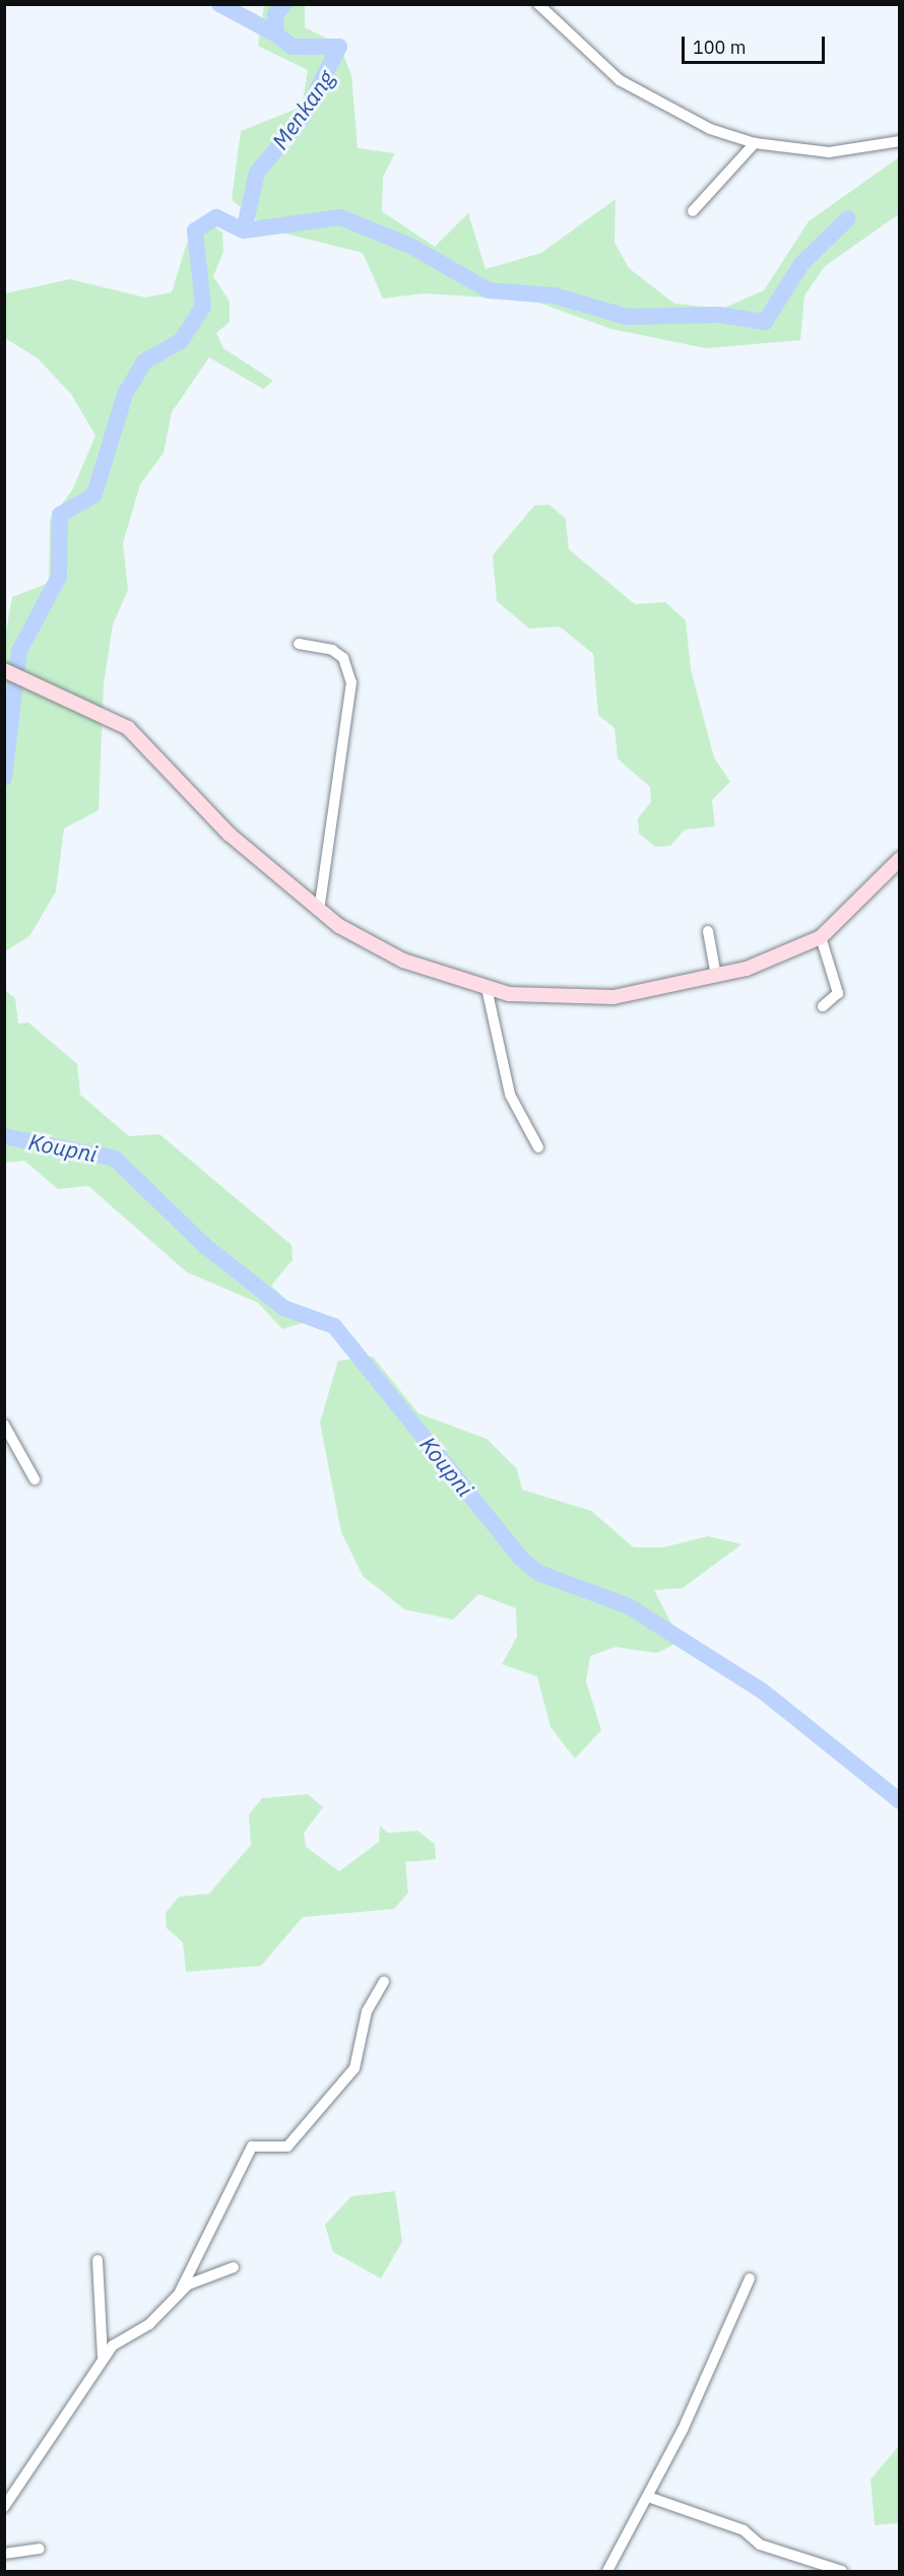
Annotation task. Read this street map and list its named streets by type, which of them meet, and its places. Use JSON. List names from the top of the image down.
{
  "water": ["Menkang", "Koupni"],
  "scale_bar": "100 m"
}
